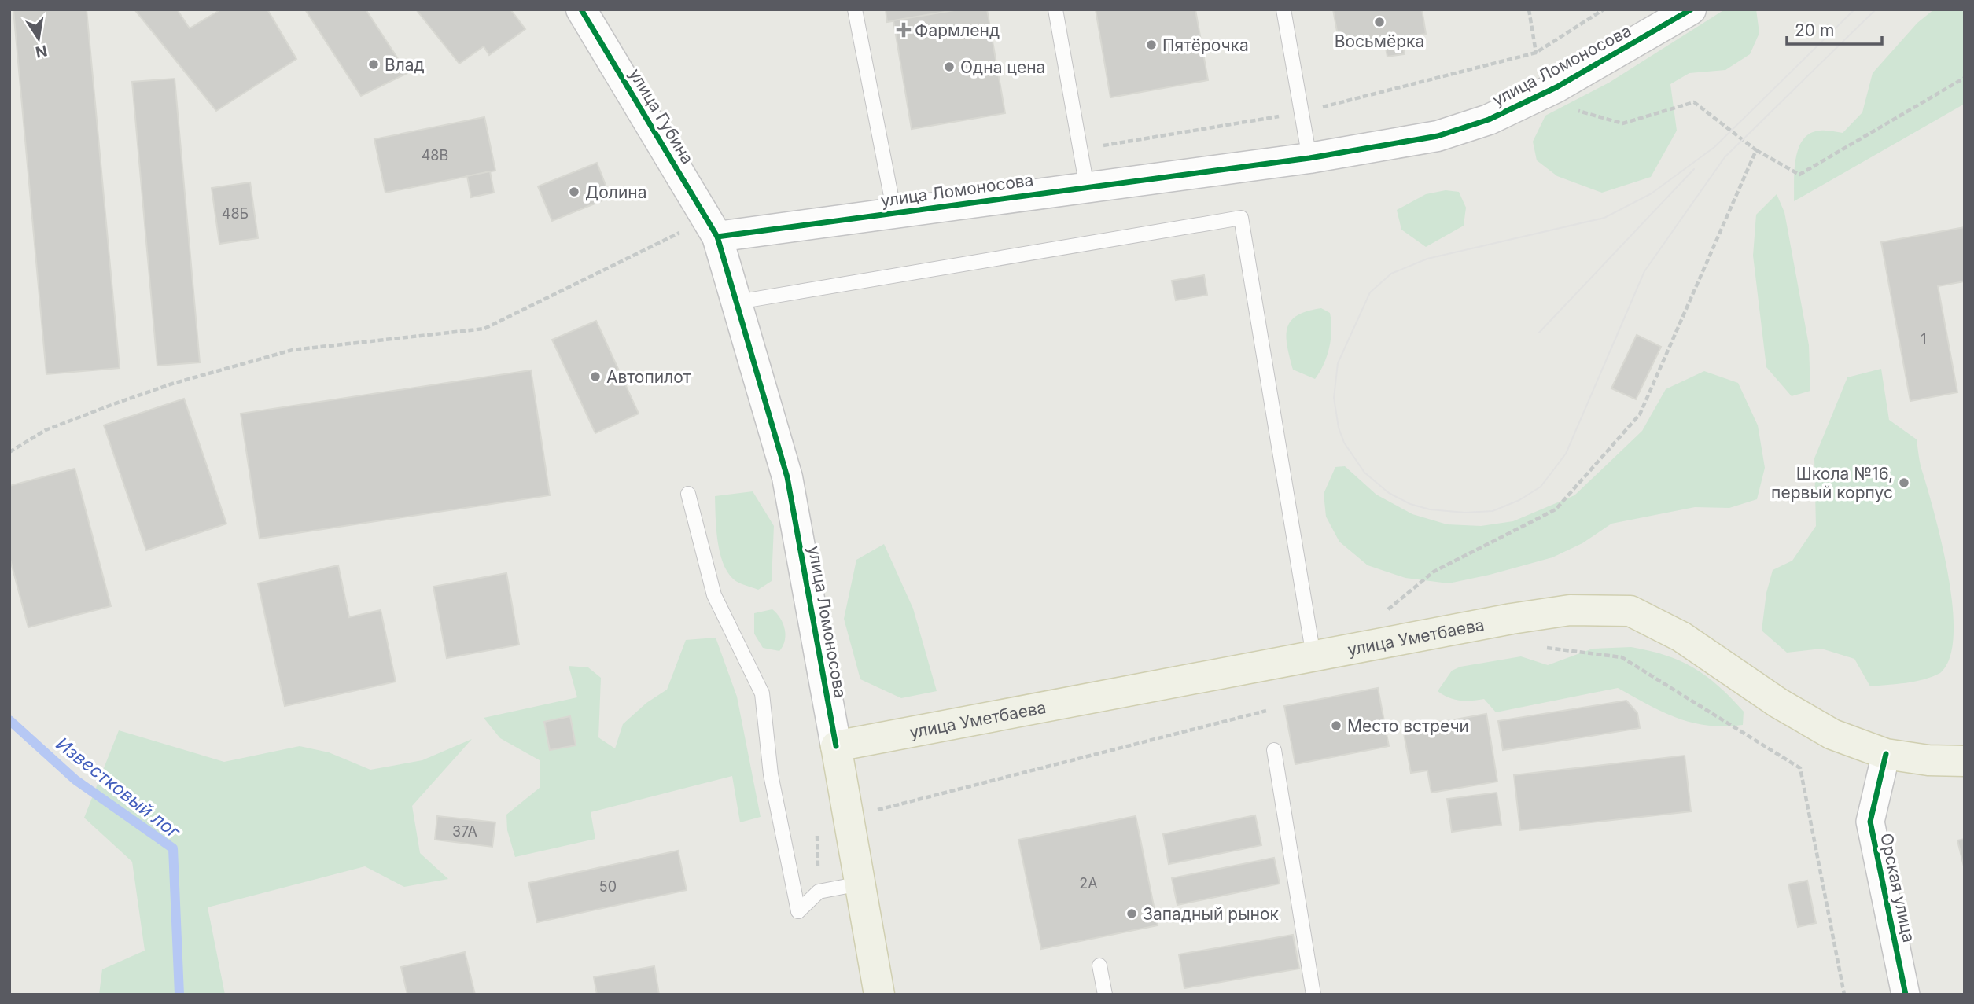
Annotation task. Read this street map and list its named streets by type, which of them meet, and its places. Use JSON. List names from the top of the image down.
{
  "streets": {
    "main road": ["улица Ломоносова", "улица Уметбаева"],
    "street": ["улица Губина", "Орская улица"]
  },
  "crossings": [
    ["улица Ломоносова", "улица Губина"],
    ["улица Ломоносова", "улица Уметбаева"],
    ["улица Уметбаева", "Орская улица"]
  ],
  "water": ["Известковый лог"],
  "places": {
    "other": [
      "Восьмёрка",
      "Пятёрочка",
      "Влад",
      "Одна цена",
      "Долина",
      "Автопилот",
      "Школа №16, первый корпус",
      "Место встречи",
      "Западный рынок"
    ],
    "health": ["Фармленд"]
  },
  "house_numbers": [
    "48В",
    "48Б",
    "1",
    "37А",
    "2А",
    "50"
  ],
  "scale_bar": "20 m",
  "north": "bottom"
}
